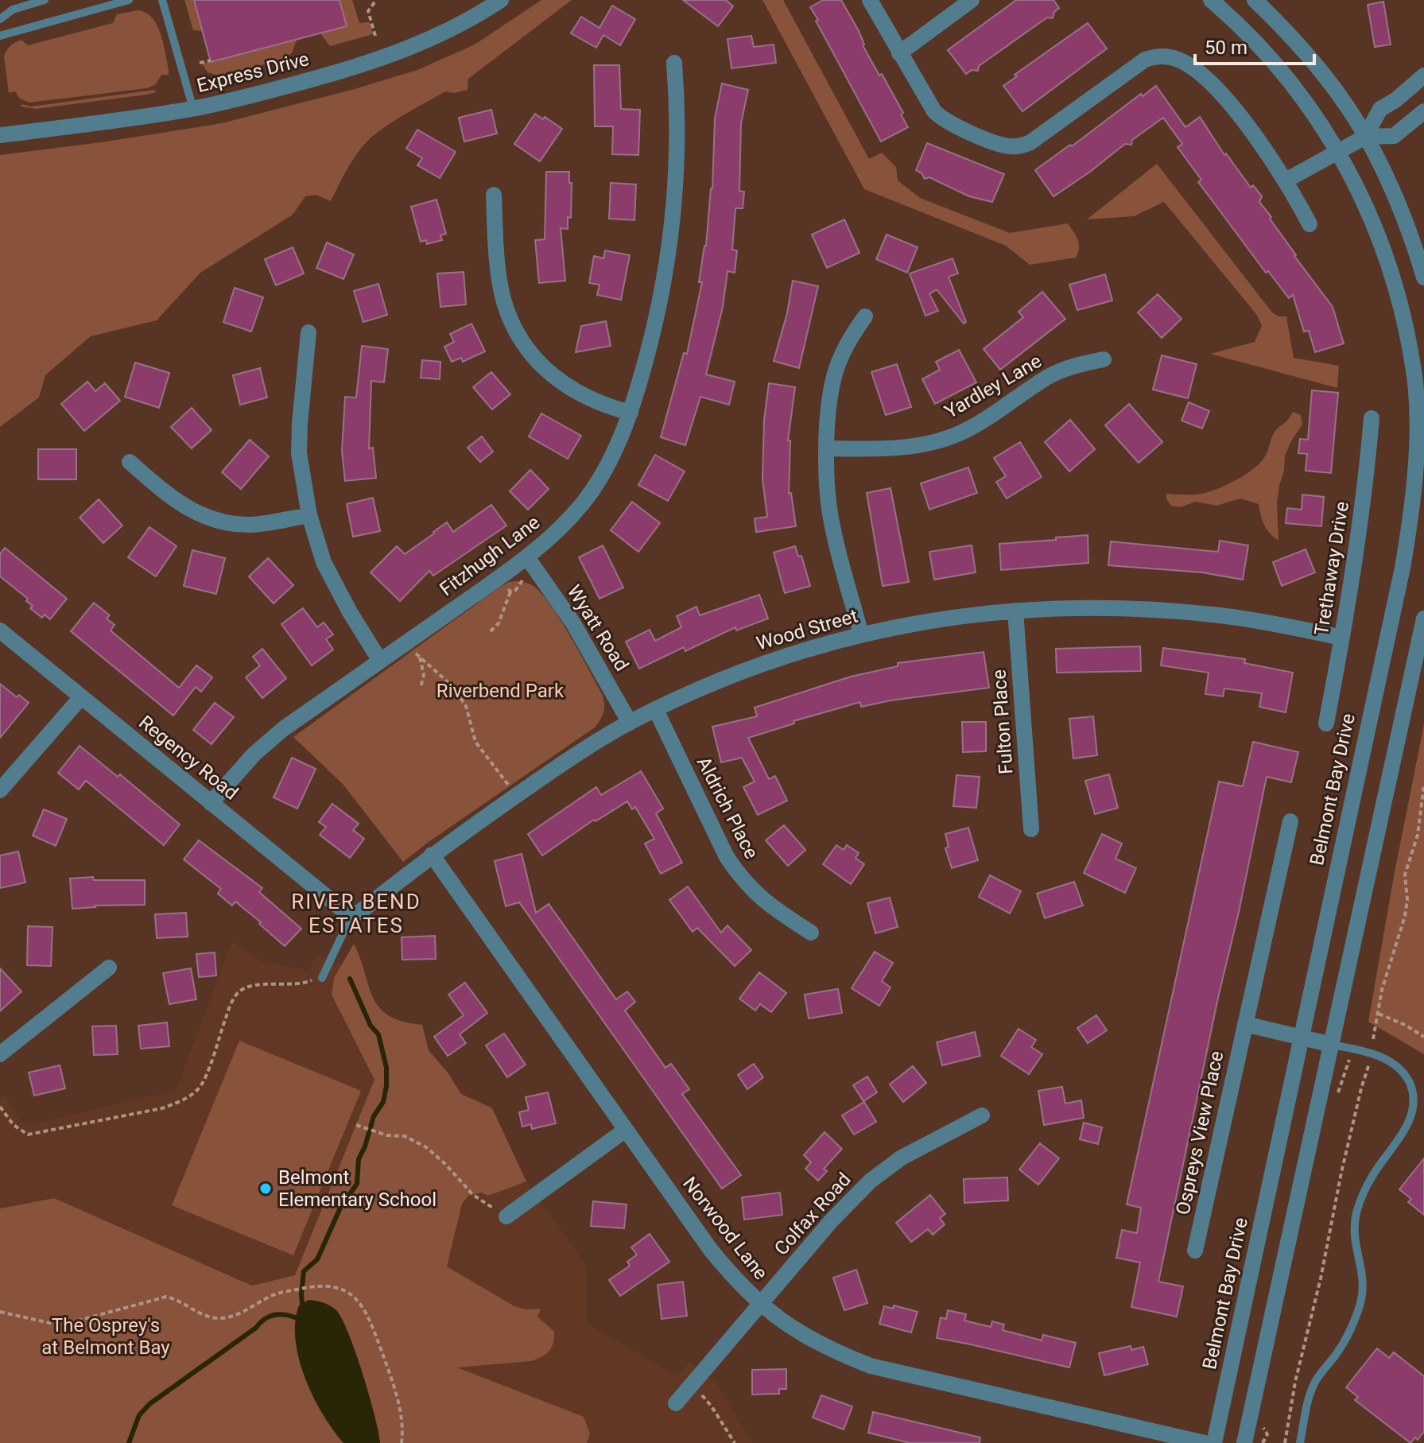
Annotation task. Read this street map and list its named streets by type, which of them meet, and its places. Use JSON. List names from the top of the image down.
{
  "streets": {
    "street": [
      "Express Drive",
      "Yardley Lane",
      "Fitzhugh Lane",
      "Trethaway Drive",
      "Wyatt Road",
      "Wood Street",
      "Fulton Place",
      "Regency Road",
      "Belmont Bay Drive",
      "Aldrich Place",
      "Ospreys View Place",
      "Colfax Road",
      "Norwood Lane"
    ]
  },
  "crossings": [
    ["Fitzhugh Lane", "Wyatt Road"],
    ["Fitzhugh Lane", "Regency Road"],
    ["Trethaway Drive", "Wood Street"],
    ["Wyatt Road", "Wood Street"],
    ["Wood Street", "Fulton Place"],
    ["Wood Street", "Regency Road"],
    ["Wood Street", "Aldrich Place"],
    ["Wood Street", "Norwood Lane"],
    ["Colfax Road", "Norwood Lane"]
  ],
  "districts": ["RIVER BEND ESTATES"],
  "parks": ["Riverbend Park", "The Osprey's at Belmont Bay"],
  "places": ["Belmont Elementary School"],
  "scale_bar": "50 m"
}
